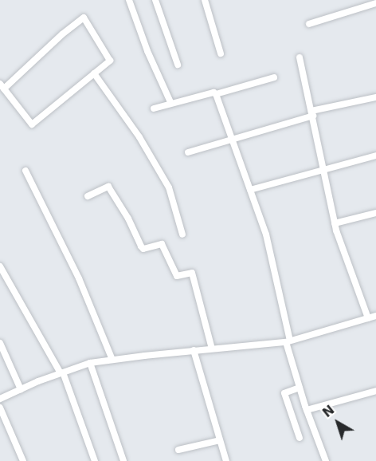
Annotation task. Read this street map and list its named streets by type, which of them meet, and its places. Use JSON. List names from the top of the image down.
{
  "north": "top left"
}
